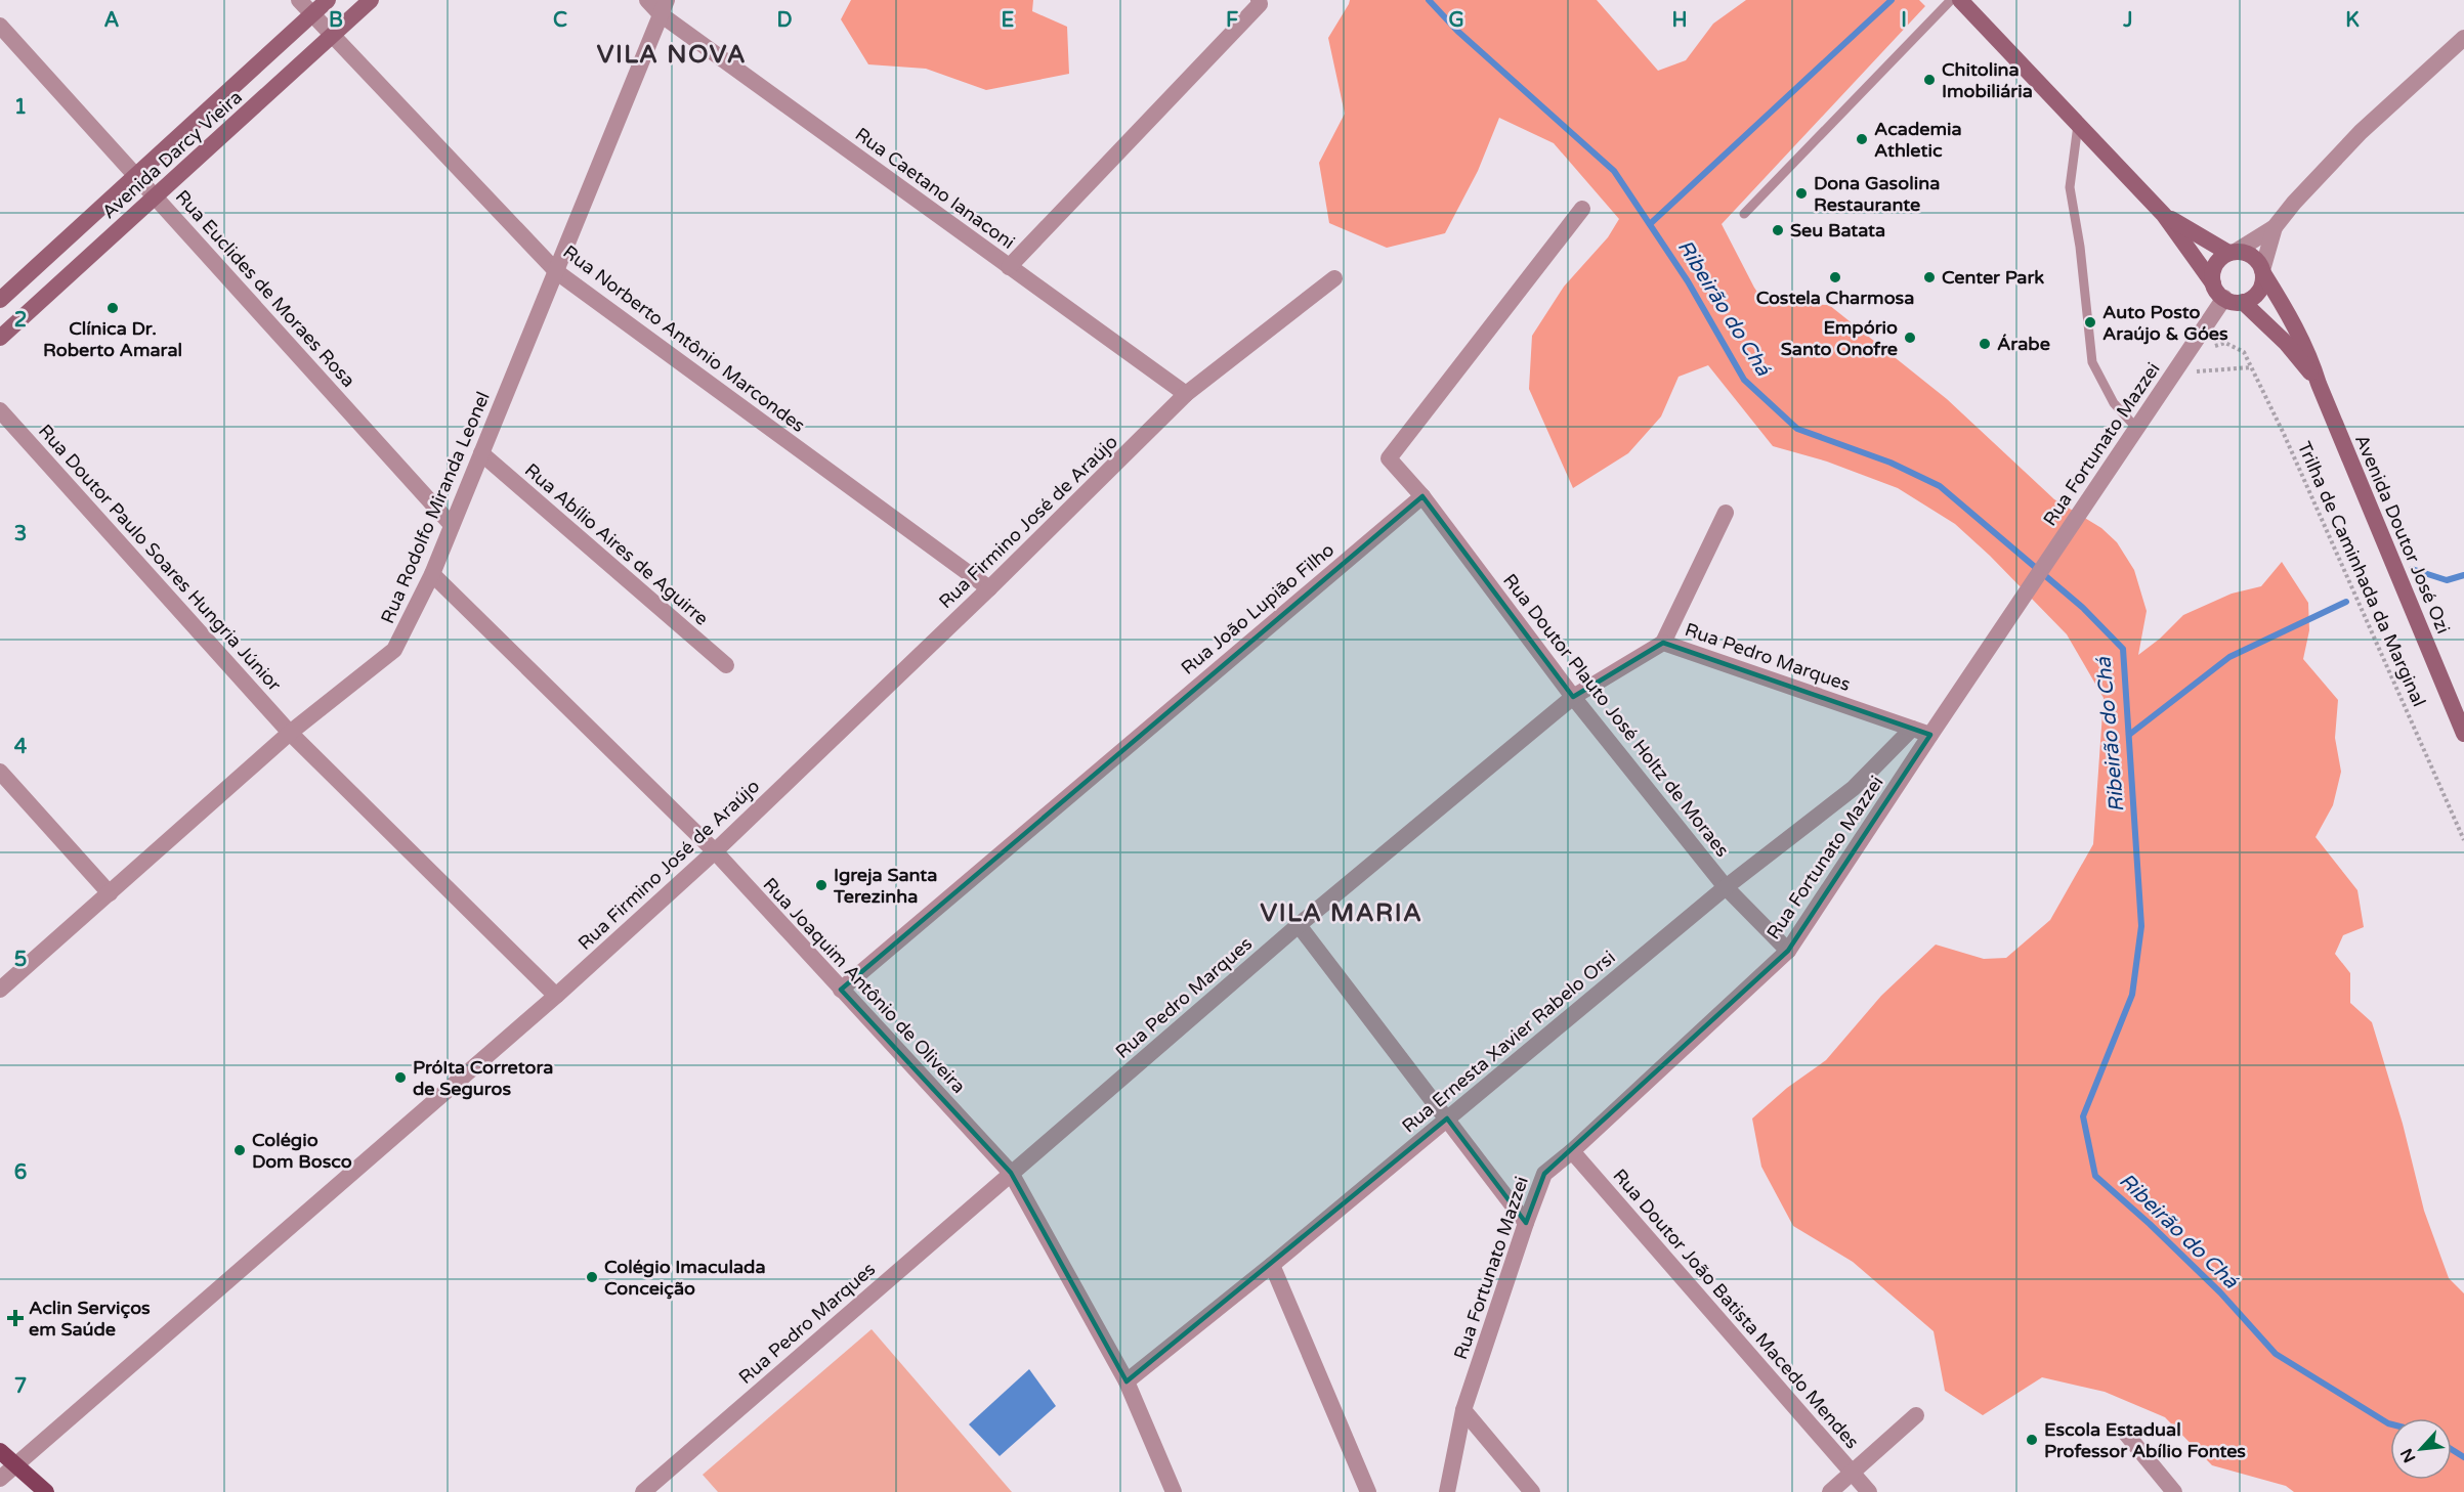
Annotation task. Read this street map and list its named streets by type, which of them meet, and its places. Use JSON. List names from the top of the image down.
{
  "streets": {
    "main road": ["Avenida Darcy Vieira", "Avenida Doutor José Ozi"],
    "street": [
      "Rua Caetano Ianaconi",
      "Rua Euclides de Moraes Rosa",
      "Rua Norberto Antônio Marcondes",
      "Rua Fortunato Mazzei",
      "Rua Rodolfo Miranda Leonel",
      "Rua Firmino José de Araújo",
      "Rua Abílio Aires de Aguirre",
      "Rua Doutor Paulo Soares Hungria Júnior",
      "Rua João Lupião Filho",
      "Rua Pedro Marques",
      "Rua Doutor Plauto José Holtz de Moraes",
      "Rua Joaquim Antônio de Oliveira",
      "Rua Ernesta Xavier Rabelo Orsi",
      "Rua Doutor João Batista Macedo Mendes"
    ],
    "path": ["Trilha de Caminhada da Marginal"]
  },
  "crossings": [
    ["Avenida Darcy Vieira", "Rua Euclides de Moraes Rosa"],
    ["Avenida Darcy Vieira", "Rua Norberto Antônio Marcondes"],
    ["Rua Caetano Ianaconi", "Rua Rodolfo Miranda Leonel"],
    ["Rua Caetano Ianaconi", "Rua Firmino José de Araújo"],
    ["Rua Euclides de Moraes Rosa", "Rua Rodolfo Miranda Leonel"],
    ["Rua Norberto Antônio Marcondes", "Rua Rodolfo Miranda Leonel"],
    ["Rua Norberto Antônio Marcondes", "Rua Firmino José de Araújo"],
    ["Rua Fortunato Mazzei", "Rua Pedro Marques"],
    ["Rua Fortunato Mazzei", "Rua Doutor Plauto José Holtz de Moraes"],
    ["Rua Fortunato Mazzei", "Rua Doutor João Batista Macedo Mendes"],
    ["Rua Rodolfo Miranda Leonel", "Rua Abílio Aires de Aguirre"],
    ["Rua Rodolfo Miranda Leonel", "Rua Doutor Paulo Soares Hungria Júnior"],
    ["Rua Rodolfo Miranda Leonel", "Rua Joaquim Antônio de Oliveira"],
    ["Rua Firmino José de Araújo", "Rua Doutor Paulo Soares Hungria Júnior"],
    ["Rua Firmino José de Araújo", "Rua Joaquim Antônio de Oliveira"],
    ["Rua João Lupião Filho", "Rua Doutor Plauto José Holtz de Moraes"],
    ["Rua João Lupião Filho", "Rua Joaquim Antônio de Oliveira"],
    ["Rua Pedro Marques", "Rua Doutor Plauto José Holtz de Moraes"],
    ["Rua Pedro Marques", "Rua Joaquim Antônio de Oliveira"],
    ["Rua Pedro Marques", "Rua Ernesta Xavier Rabelo Orsi"],
    ["Rua Doutor Plauto José Holtz de Moraes", "Rua Ernesta Xavier Rabelo Orsi"],
    ["Rua Joaquim Antônio de Oliveira", "Rua Ernesta Xavier Rabelo Orsi"]
  ],
  "districts": ["VILA NOVA", "VILA MARIA"],
  "water": ["Ribeirão do Chá"],
  "places": {
    "other": [
      "Chitolina Imobiliária",
      "Academia Athletic",
      "Dona Gasolina Restaurante",
      "Seu Batata",
      "Costela Charmosa",
      "Center Park",
      "Clínica Dr. Roberto Amaral",
      "Auto Posto Araújo & Góes",
      "Empório Santo Onofre",
      "Árabe",
      "Igreja Santa Terezinha",
      "PróIta Corretora de Seguros",
      "Colégio Dom Bosco",
      "Colégio Imaculada Conceição",
      "Escola Estadual Professor Abílio Fontes"
    ],
    "health": ["Aclin Serviços em Saúde"]
  },
  "north": "bottom left",
  "grid": {
    "columns": [
      "A",
      "B",
      "C",
      "D",
      "E",
      "F",
      "G",
      "H",
      "I",
      "J",
      "K"
    ],
    "rows": [
      "1",
      "2",
      "3",
      "4",
      "5",
      "6",
      "7"
    ]
  }
}
